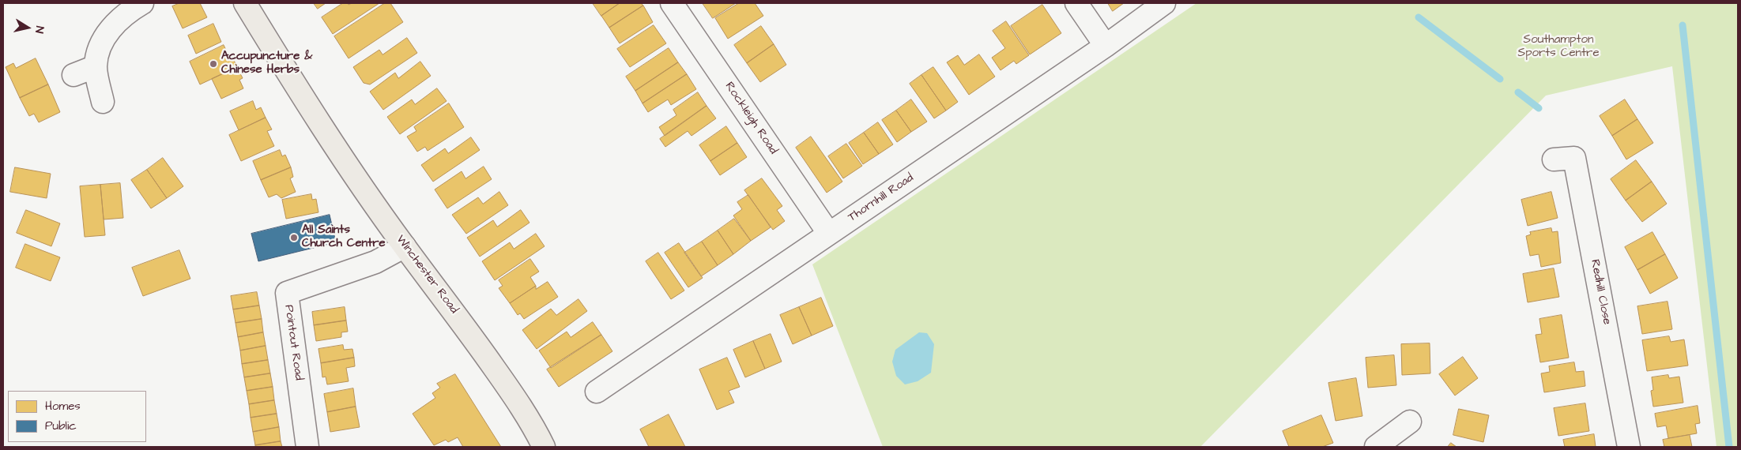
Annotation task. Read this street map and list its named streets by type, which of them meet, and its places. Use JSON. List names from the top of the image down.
{
  "streets": {
    "main road": ["Winchester Road"],
    "street": [
      "Rockleigh Road",
      "Thornhill Road",
      "Redhill Close",
      "Pointout Road"
    ]
  },
  "crossings": [
    ["Rockleigh Road", "Thornhill Road"],
    ["Winchester Road", "Pointout Road"]
  ],
  "parks": ["Southampton Sports Centre"],
  "places": ["Accupuncture & Chinese Herbs", "All Saints Church Centre"],
  "legend": ["Homes", "Public"],
  "north": "right"
}
